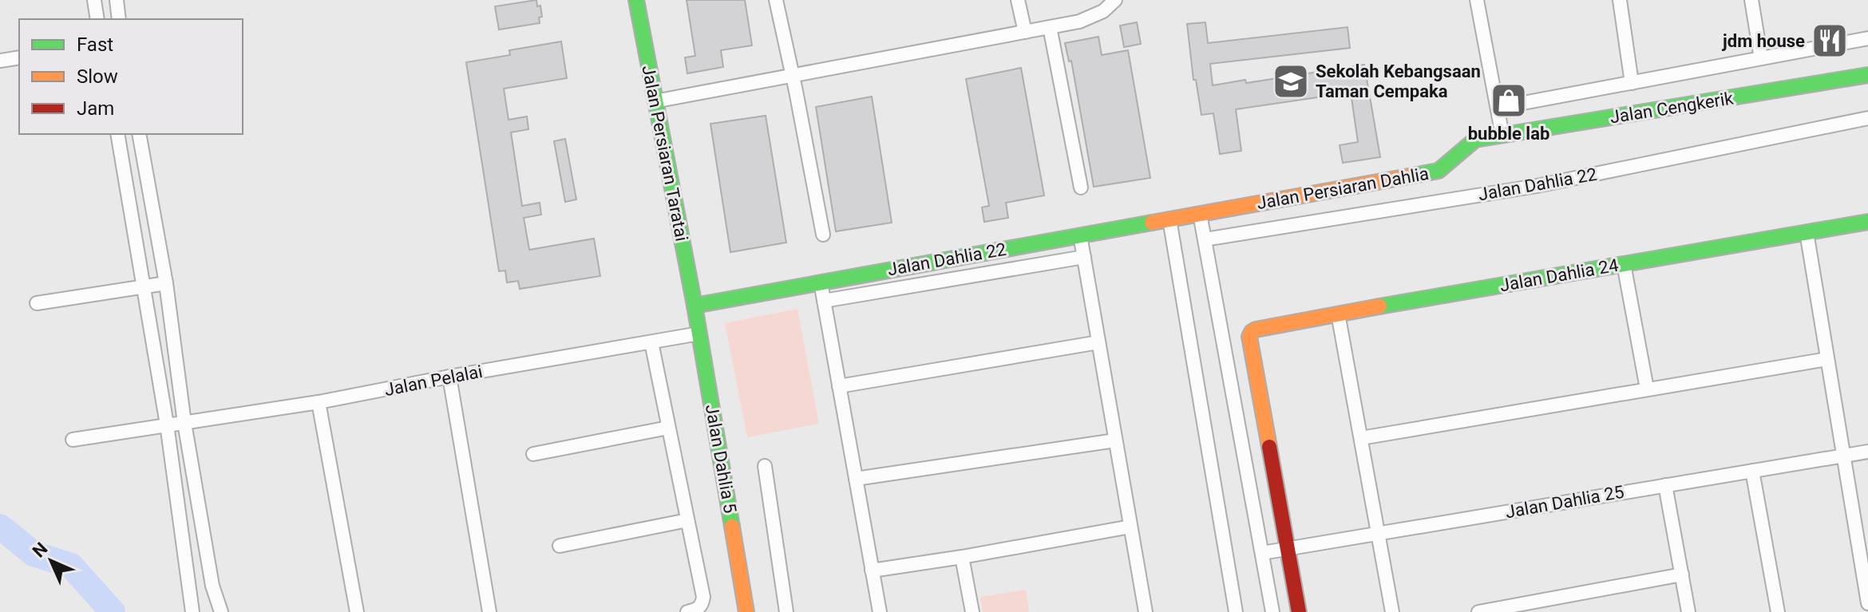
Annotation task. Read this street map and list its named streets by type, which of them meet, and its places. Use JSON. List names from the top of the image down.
{
  "streets": {
    "street": [
      "Jalan Cengkerik",
      "Jalan Persiaran Taratai",
      "Jalan Dahlia 22",
      "Jalan Persiaran Dahlia",
      "Jalan Dahlia 24",
      "Jalan Pelalai",
      "Jalan Dahlia 5",
      "Jalan Dahlia 25"
    ]
  },
  "crossings": [
    ["Jalan Cengkerik", "Jalan Persiaran Dahlia"],
    ["Jalan Persiaran Taratai", "Jalan Dahlia 22"],
    ["Jalan Persiaran Taratai", "Jalan Dahlia 5"],
    ["Jalan Dahlia 22", "Jalan Persiaran Dahlia"],
    ["Jalan Dahlia 22", "Jalan Dahlia 5"],
    ["Jalan Dahlia 24", "Jalan Dahlia 25"],
    ["Jalan Pelalai", "Jalan Dahlia 5"]
  ],
  "places": {
    "restaurant": ["jdm house"],
    "school or university": ["Sekolah Kebangsaan Taman Cempaka"],
    "shop": ["bubble lab"]
  },
  "legend": ["Fast", "Slow", "Jam"],
  "north": "top left"
}
